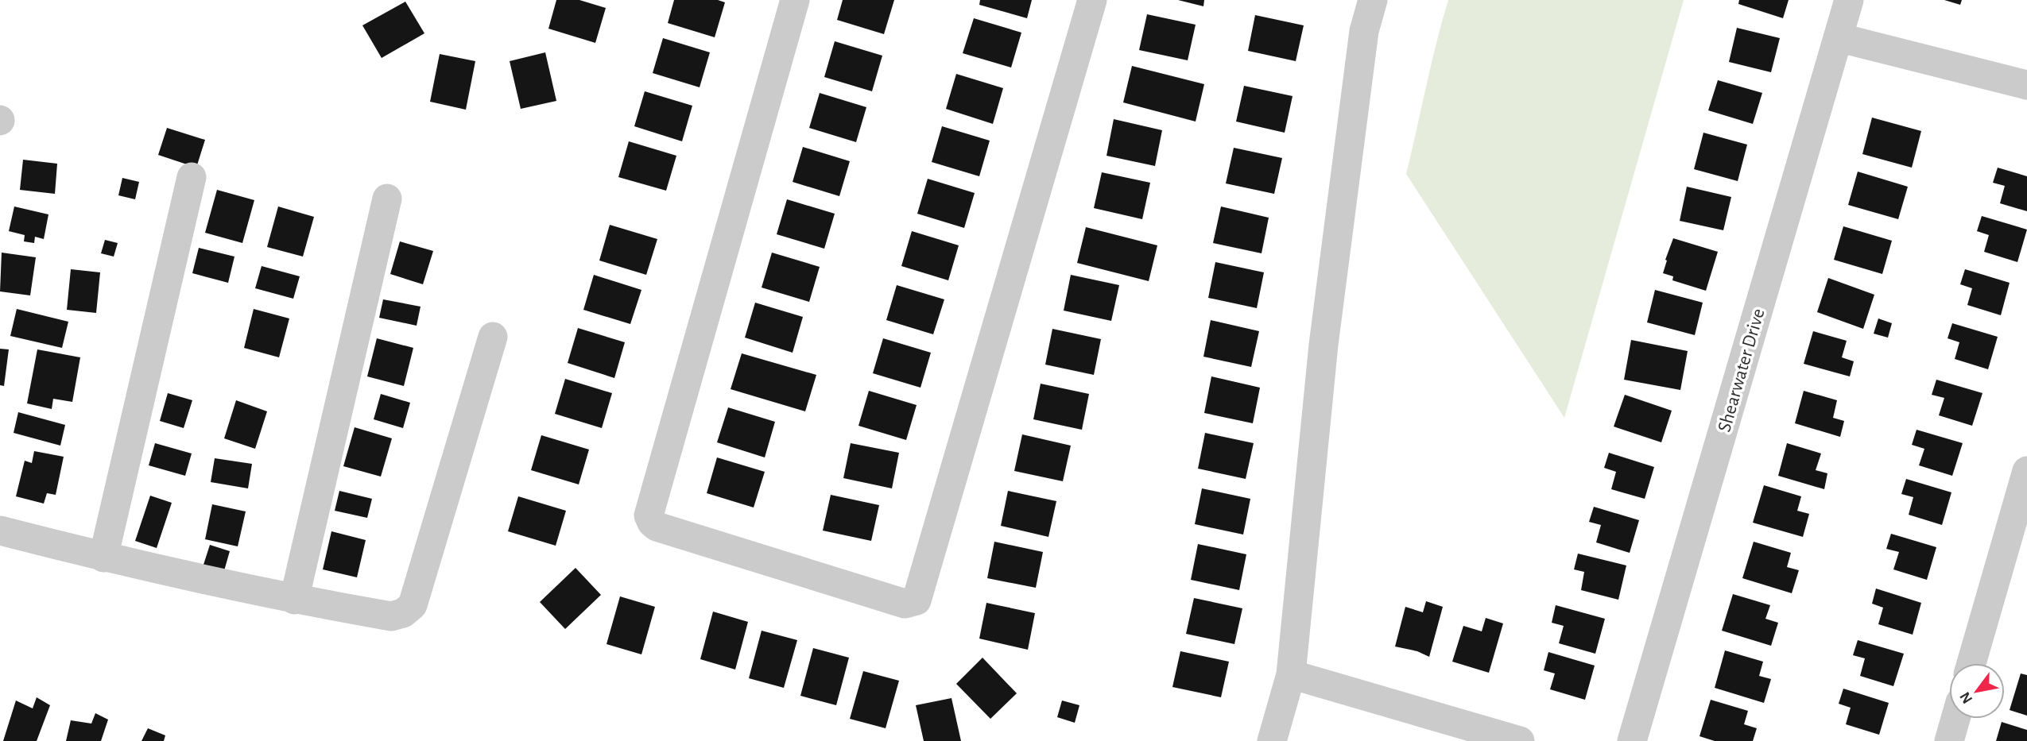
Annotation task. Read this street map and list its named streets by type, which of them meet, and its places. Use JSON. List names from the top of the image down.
{
  "streets": {
    "street": ["Shearwater Drive"]
  },
  "north": "bottom left"
}
